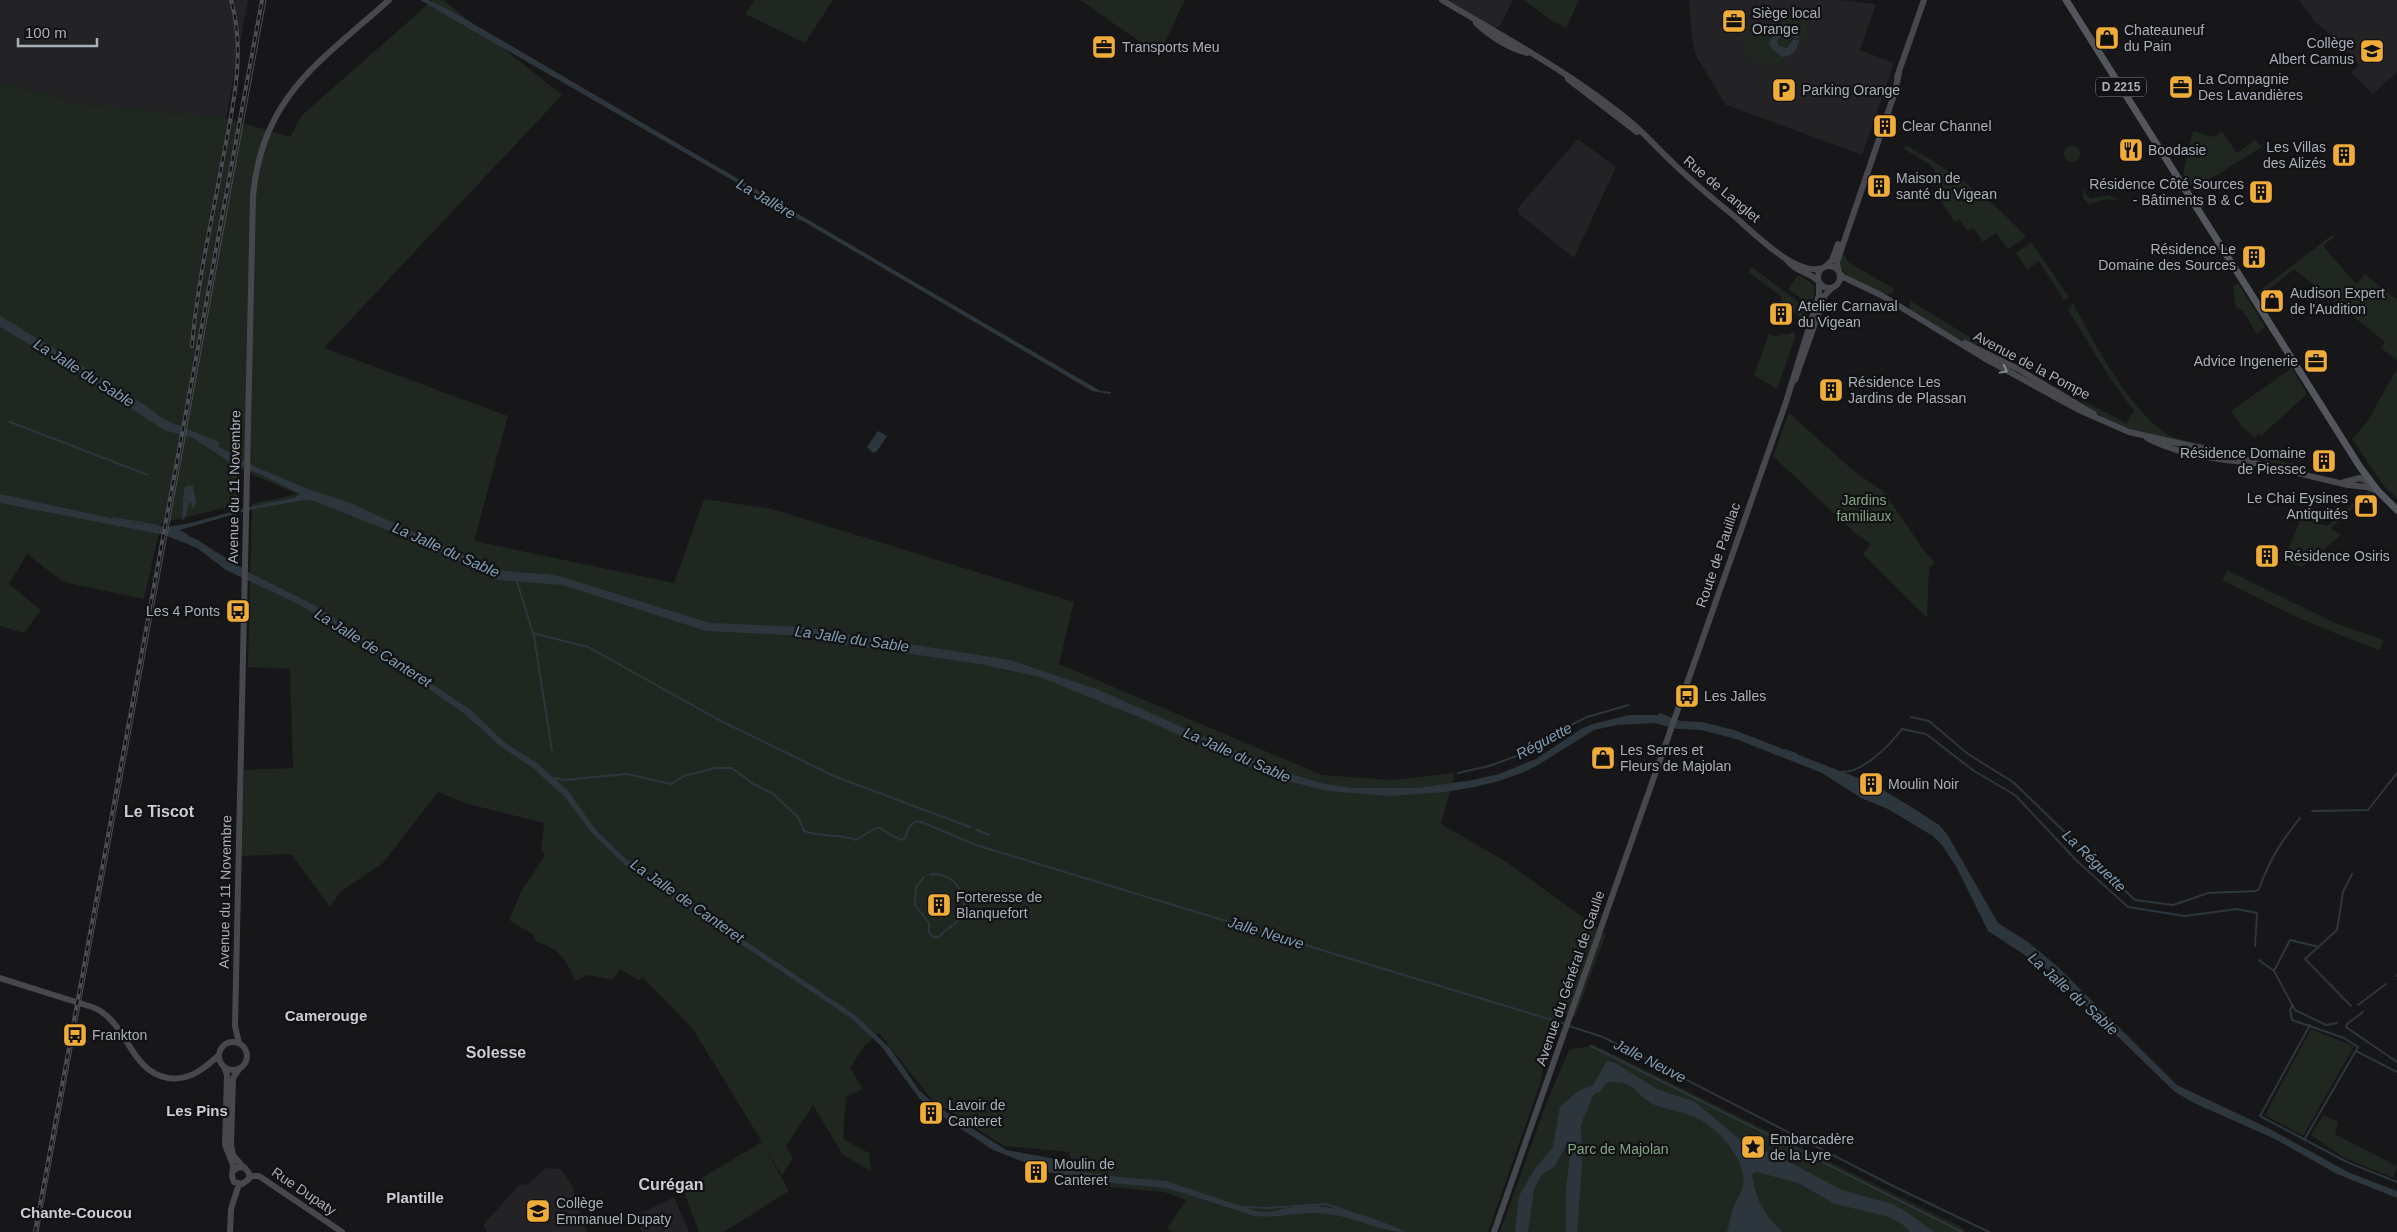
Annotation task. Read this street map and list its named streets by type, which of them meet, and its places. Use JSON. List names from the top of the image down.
{
  "streets": {
    "main road": [
      "D 2215",
      "Rue de Langlet",
      "Avenue de la Pompe",
      "Avenue du 11 Novembre",
      "Route de Pauillac",
      "Avenue du Général de Gaulle",
      "Rue Dupaty"
    ]
  },
  "crossings": [
    ["D 2215", "Avenue de la Pompe"],
    ["Rue de Langlet", "Avenue de la Pompe"],
    ["Rue de Langlet", "Route de Pauillac"],
    ["Avenue de la Pompe", "Route de Pauillac"],
    ["Route de Pauillac", "Avenue du Général de Gaulle"]
  ],
  "districts": [
    "Le Tiscot",
    "Camerouge",
    "Solesse",
    "Les Pins",
    "Curégan",
    "Plantille",
    "Chante-Coucou"
  ],
  "water": [
    "La Jallère",
    "La Jalle du Sable",
    "La Jalle de Canteret",
    "Réguette",
    "La Réguette",
    "Jalle Neuve"
  ],
  "parks": ["Jardins familiaux", "Parc de Majolan"],
  "places": {
    "office": [
      "Siège local Orange",
      "Transports Meu",
      "La Compagnie Des Lavandières",
      "Advice Ingenerie"
    ],
    "shop": [
      "Chateauneuf du Pain",
      "Audison Expert de l'Audition",
      "Le Chai Eysines Antiquités",
      "Les Serres et Fleurs de Majolan"
    ],
    "school or university": ["Collège Albert Camus", "Collège Emmanuel Dupaty"],
    "parking": ["Parking Orange"],
    "building": [
      "Clear Channel",
      "Les Villas des Alizés",
      "Maison de santé du Vigean",
      "Résidence Côté Sources - Bâtiments B & C",
      "Résidence Le Domaine des Sources",
      "Atelier Carnaval du Vigean",
      "Résidence Les Jardins de Plassan",
      "Résidence Domaine de Piessec",
      "Résidence Osiris",
      "Moulin Noir",
      "Forteresse de Blanquefort",
      "Lavoir de Canteret",
      "Moulin de Canteret"
    ],
    "restaurant": ["Boodasie"],
    "bus stop": ["Les 4 Ponts", "Les Jalles", "Frankton"],
    "place": ["Embarcadère de la Lyre"]
  },
  "scale_bar": "100 m"
}
